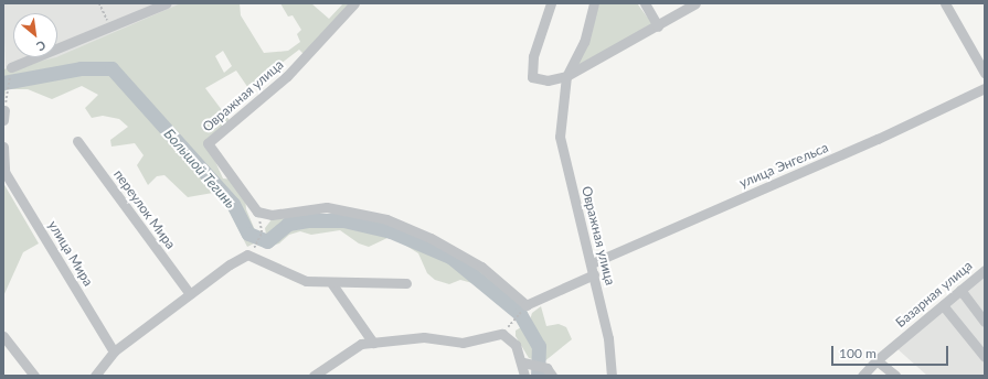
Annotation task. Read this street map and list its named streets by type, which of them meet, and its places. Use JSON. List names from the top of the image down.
{
  "streets": {
    "street": [
      "Овражная улица",
      "улица Энгельса",
      "переулок Мира",
      "улица Мира",
      "Базарная улица"
    ]
  },
  "crossings": [
    ["Овражная улица", "улица Энгельса"]
  ],
  "water": ["Большой Тегинь"],
  "scale_bar": "100 m",
  "north": "bottom right"
}
